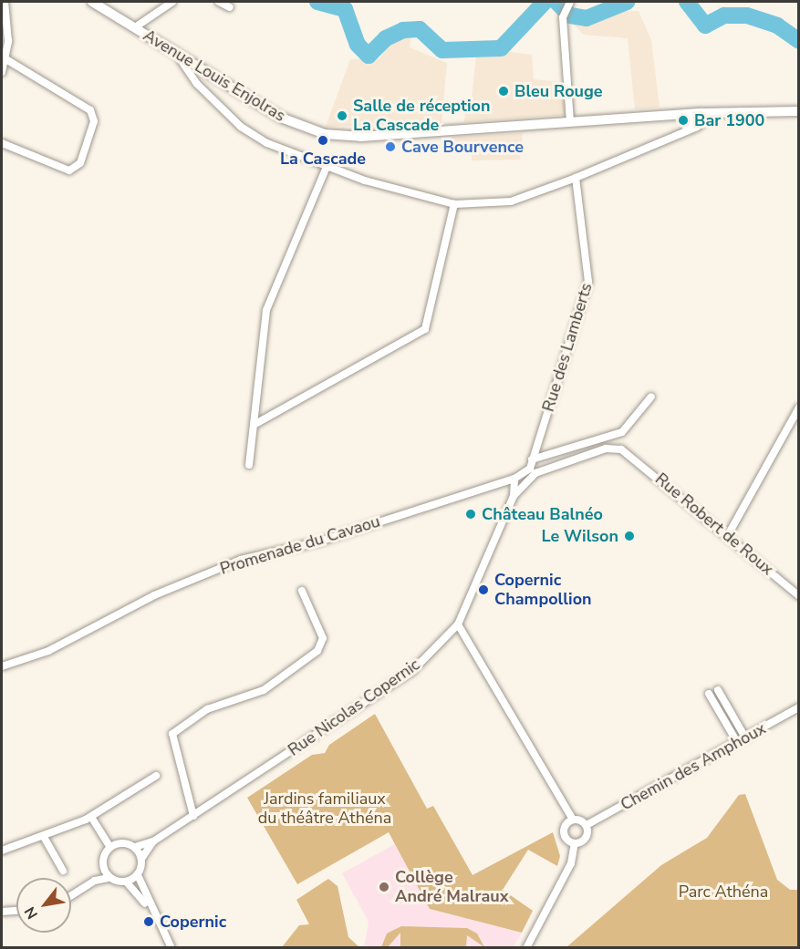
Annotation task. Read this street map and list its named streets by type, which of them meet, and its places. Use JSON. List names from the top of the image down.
{
  "streets": {
    "main road": ["Avenue Louis Enjolras"],
    "street": [
      "Rue des Lamberts",
      "Rue Robert de Roux",
      "Promenade du Cavaou",
      "Rue Nicolas Copernic",
      "Chemin des Amphoux"
    ]
  },
  "crossings": [
    ["Rue des Lamberts", "Rue Robert de Roux"]
  ],
  "parks": ["Jardins familiaux du théâtre Athéna", "Parc Athéna"],
  "places": [
    "Bleu Rouge",
    "Salle de réception La Cascade",
    "Bar 1900",
    "La Cascade",
    "Cave Bourvence",
    "Château Balnéo",
    "Le Wilson",
    "Copernic Champollion",
    "Collège André Malraux",
    "Copernic"
  ],
  "north": "bottom left"
}
